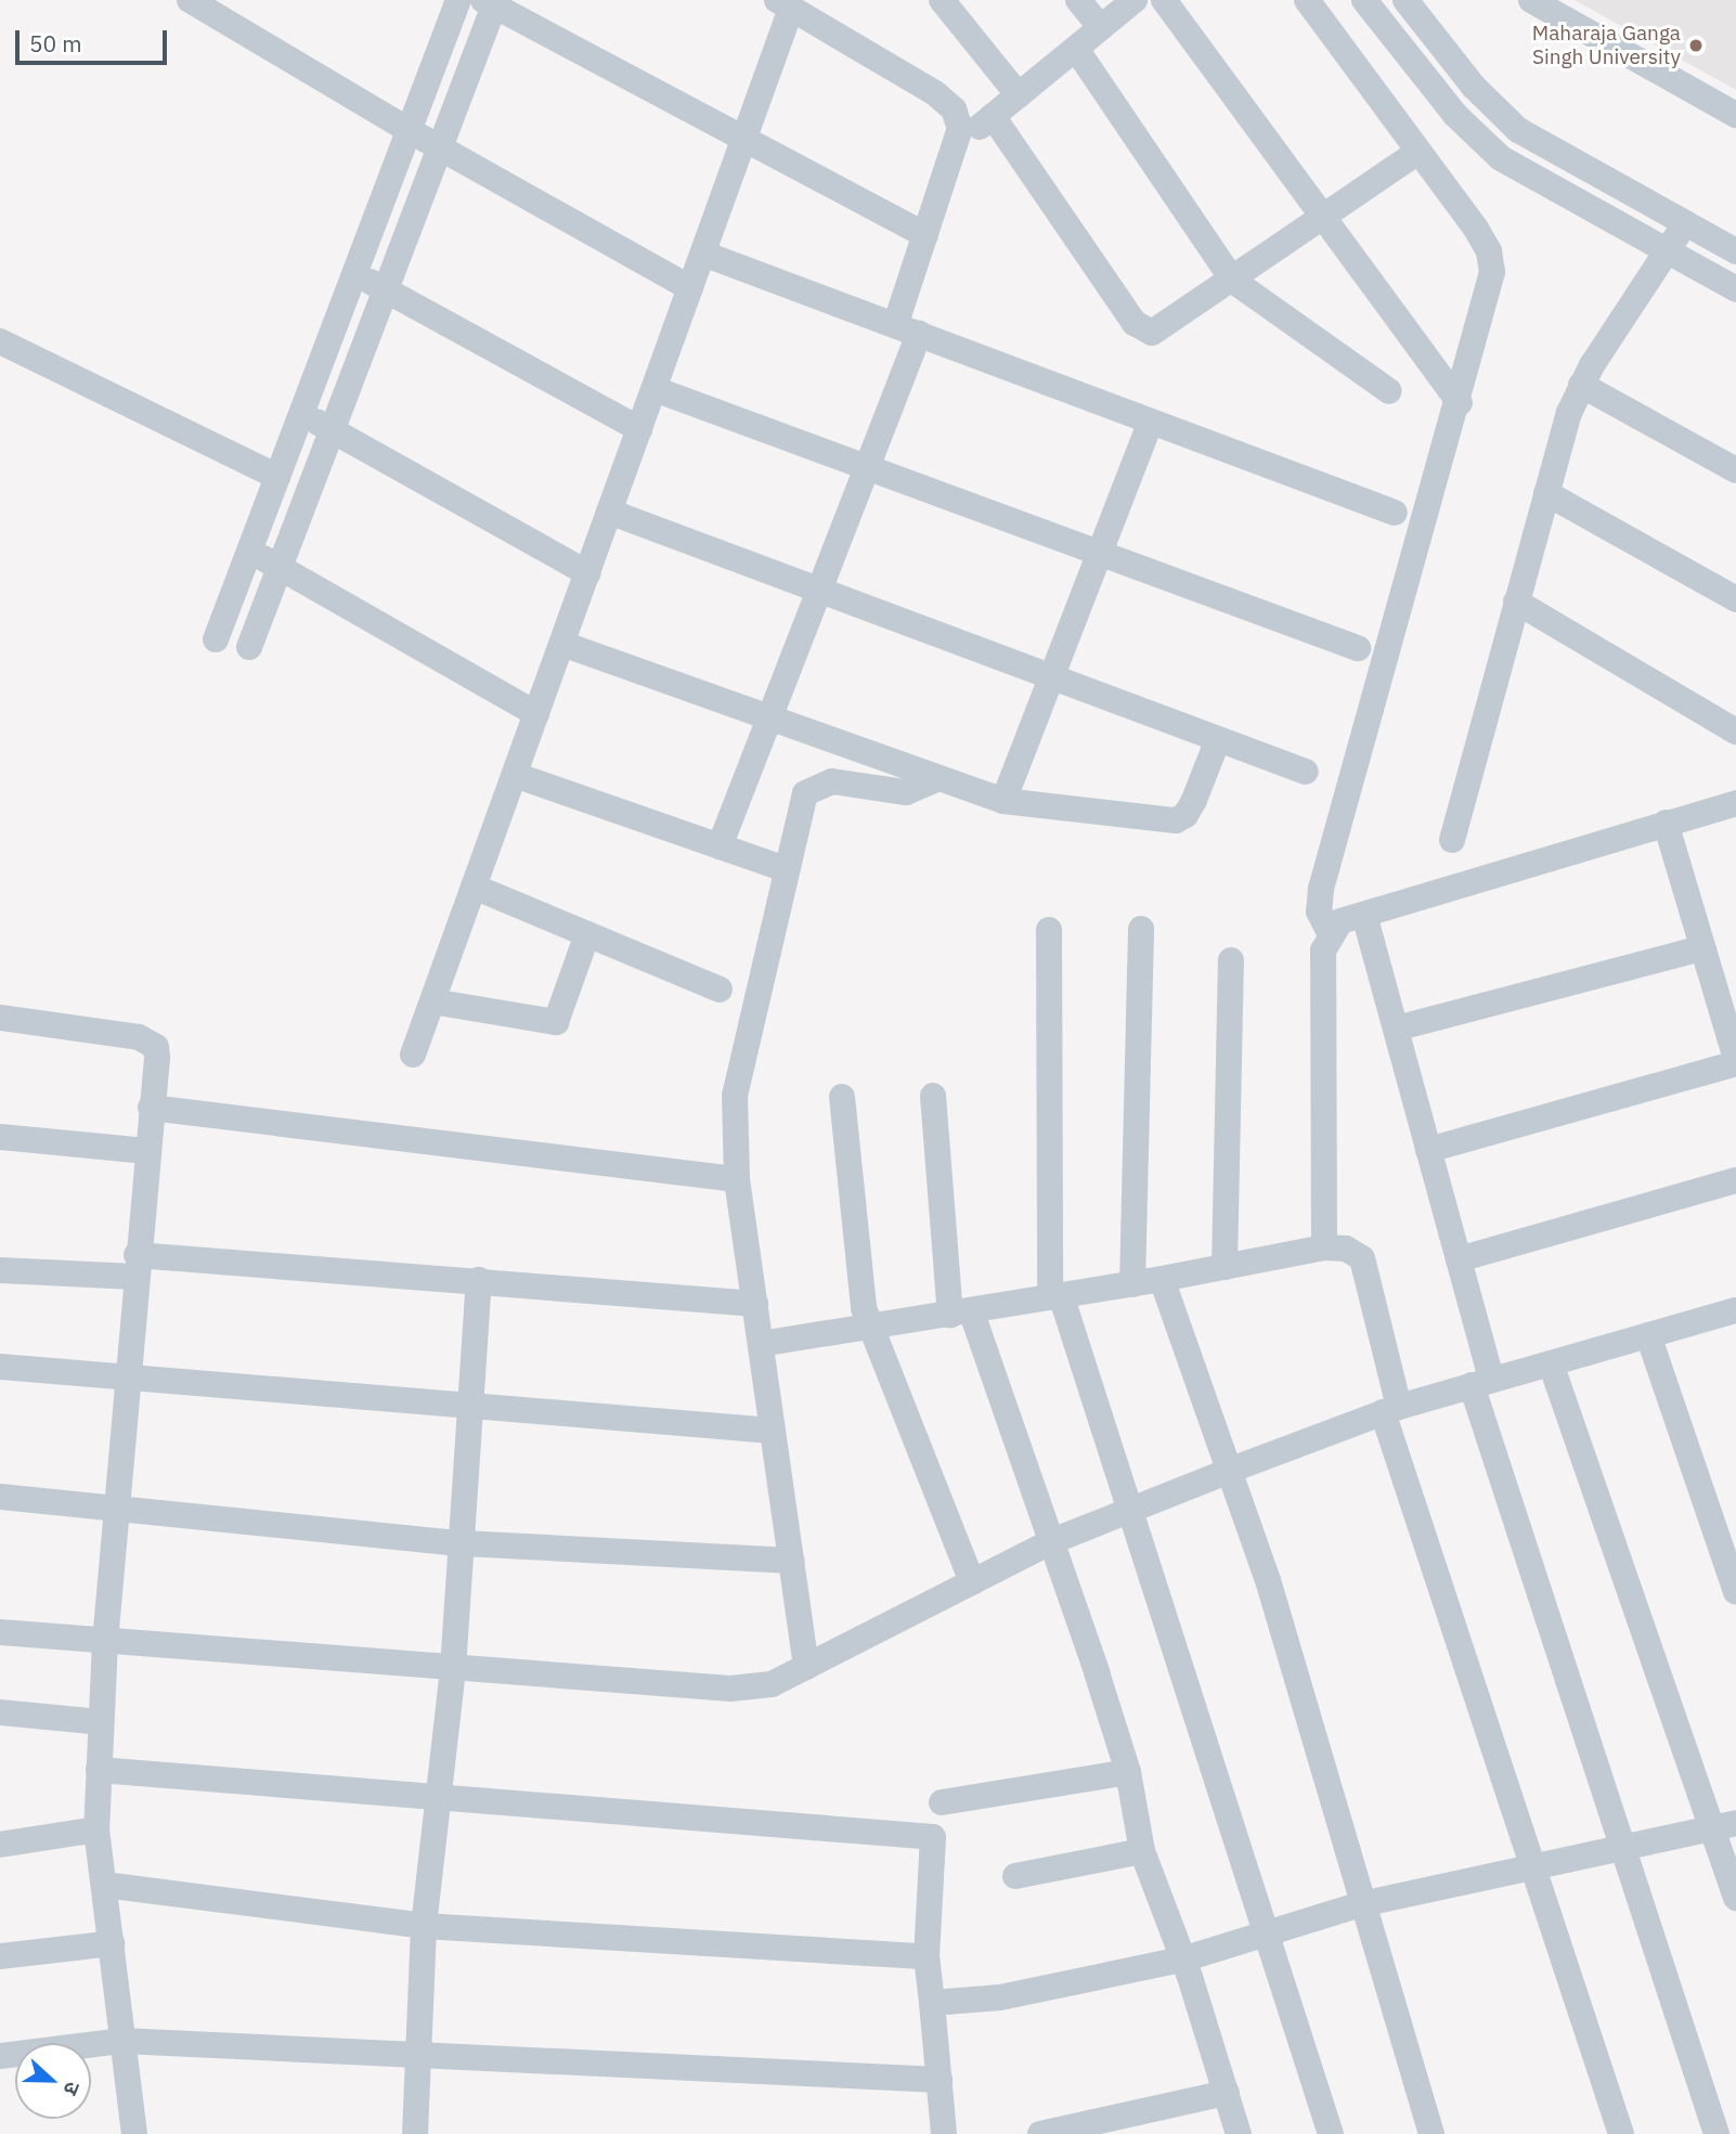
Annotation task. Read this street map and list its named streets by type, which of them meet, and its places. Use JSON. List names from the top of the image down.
{
  "places": ["Maharaja Ganga Singh University"],
  "scale_bar": "50 m",
  "north": "right"
}
